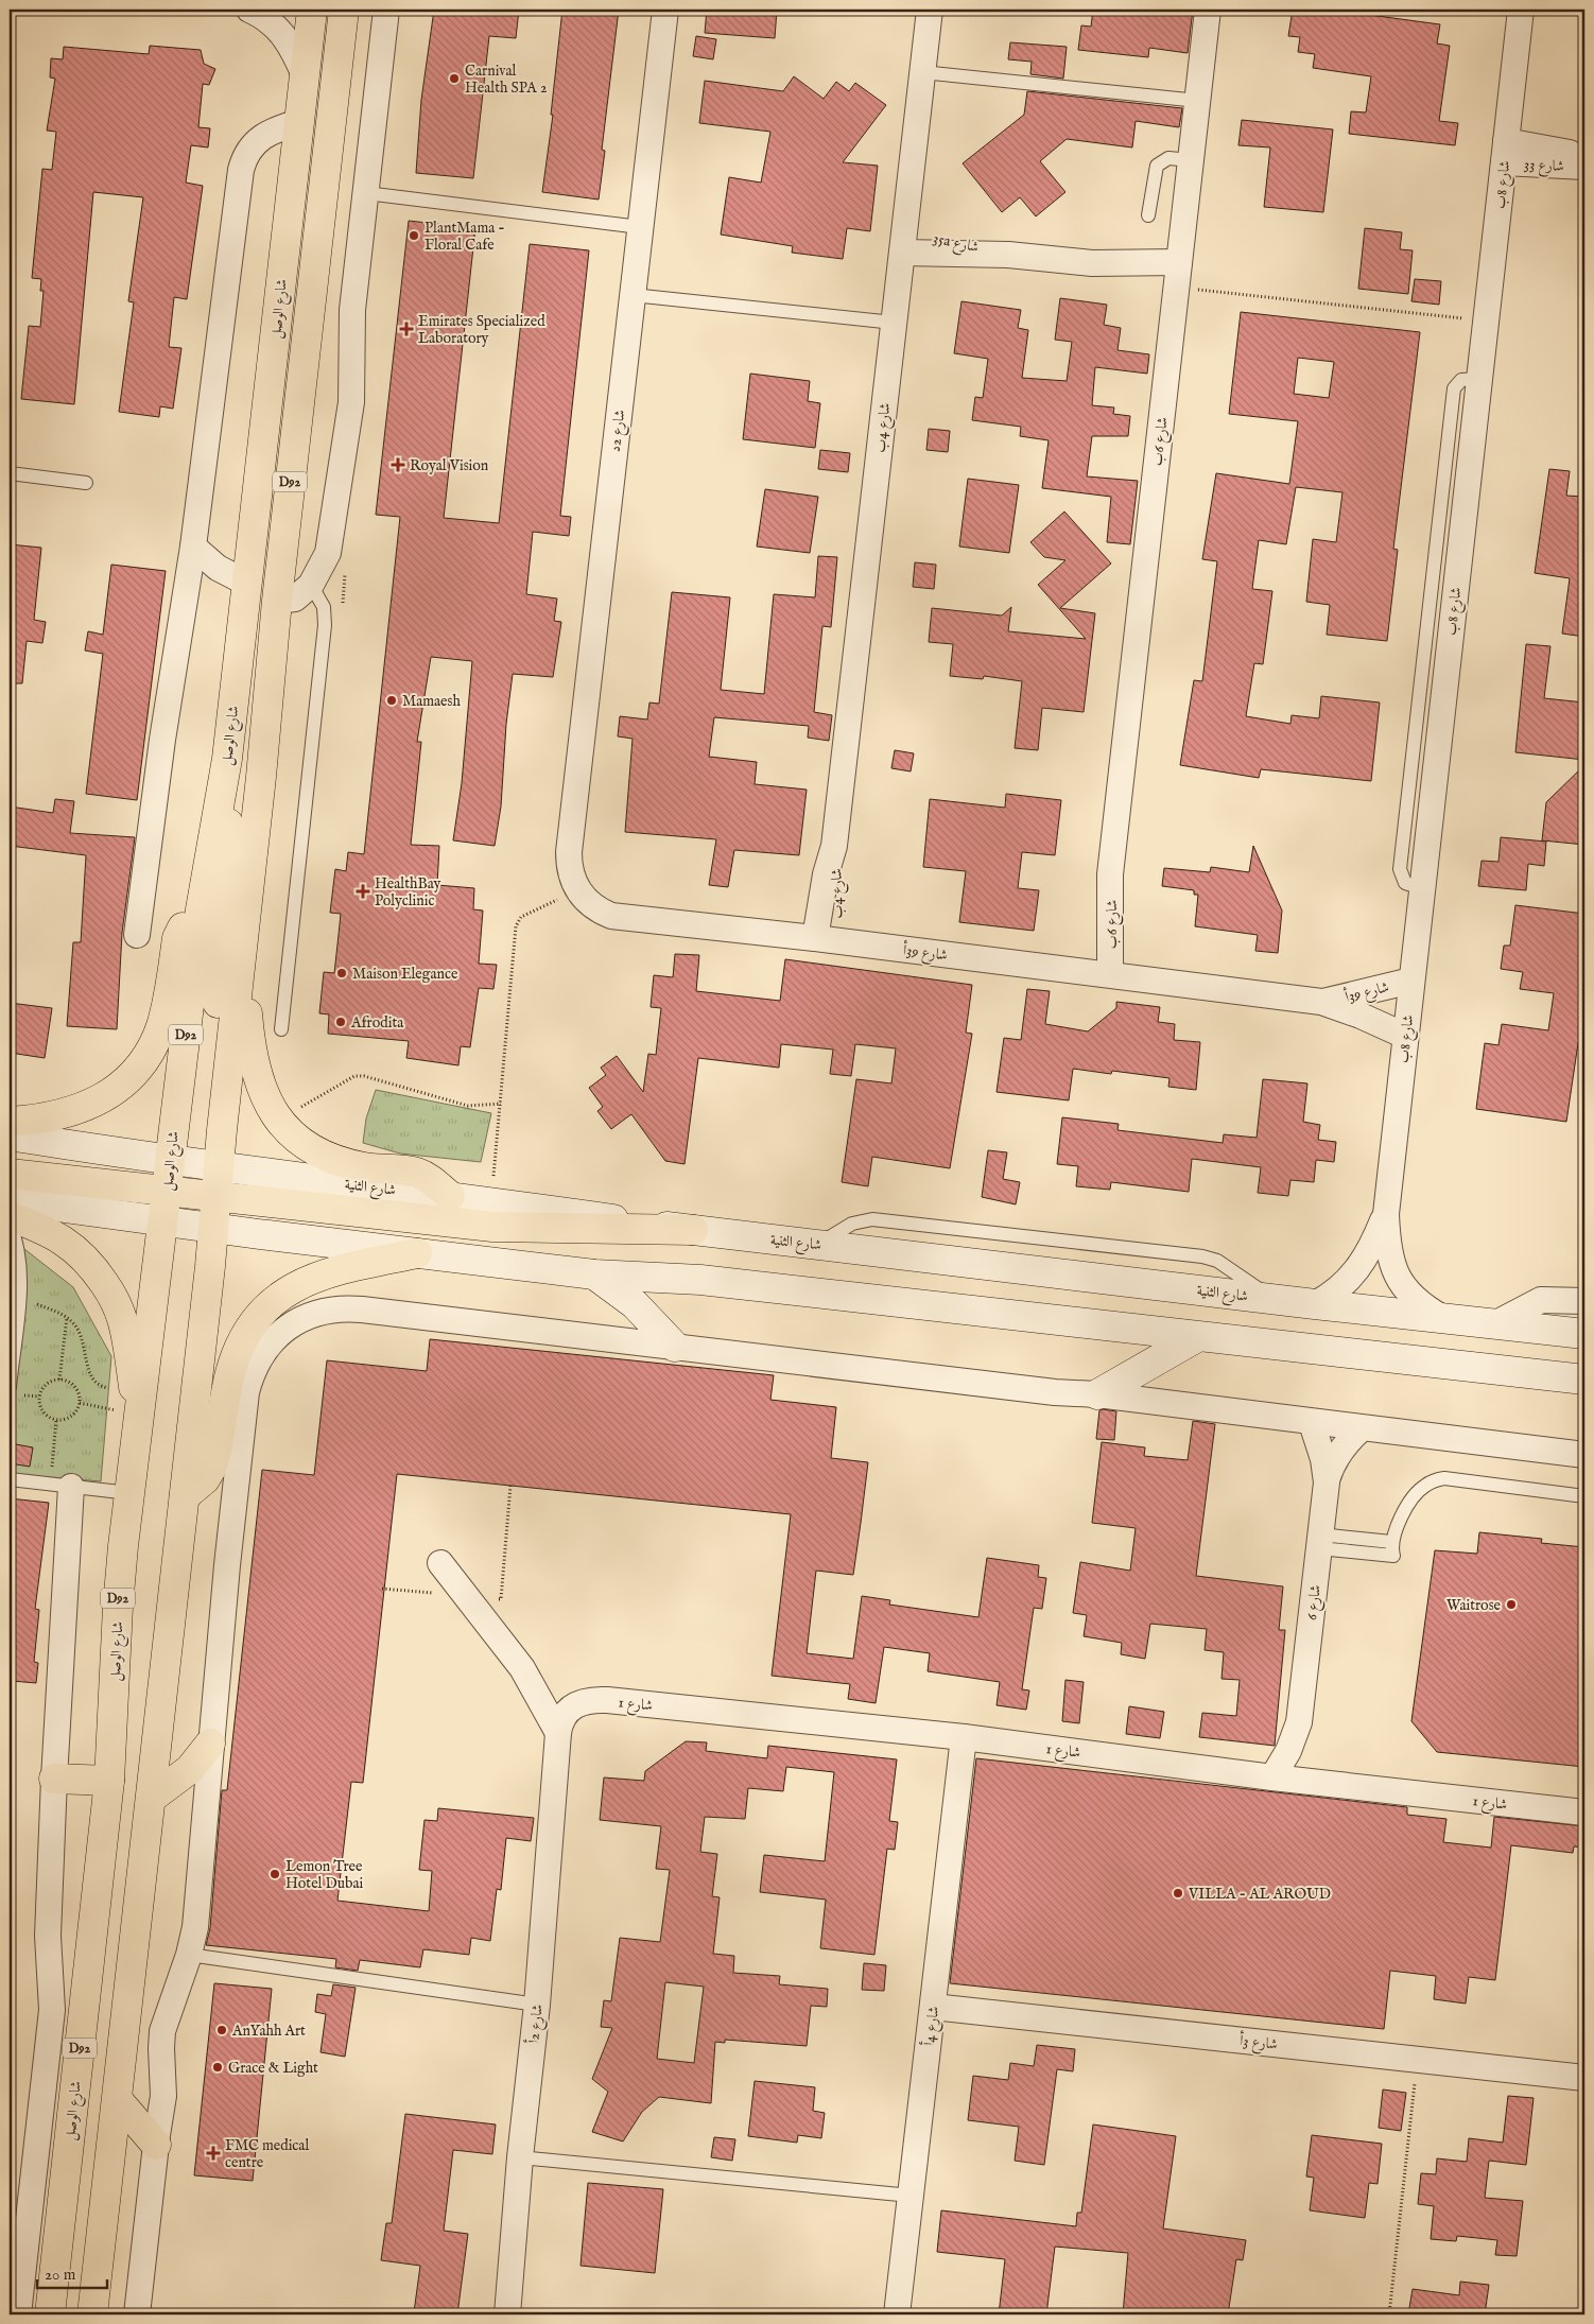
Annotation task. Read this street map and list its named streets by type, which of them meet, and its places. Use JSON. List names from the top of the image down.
{
  "streets": {
    "main road": ["شارع الوصل", "D92", "شارع الثنية"],
    "street": [
      "شارع 33",
      "شارع 8ب",
      "35a شارع",
      "شارع 4ب",
      "شارع 2د",
      "شارع 6ب",
      "شارع 39أ",
      "شارع 6",
      "شارع 1",
      "شارع 2أ",
      "شارع 4أ",
      "شارع 3أ"
    ]
  },
  "crossings": [
    ["شارع 33", "شارع 8ب"],
    ["شارع 8ب", "شارع 39أ"],
    ["شارع 8ب", "شارع الثنية"],
    ["35a شارع", "شارع 4ب"],
    ["35a شارع", "شارع 6ب"],
    ["شارع الوصل", "شارع الثنية"],
    ["شارع 4ب", "شارع 39أ"],
    ["شارع 2د", "شارع 39أ"],
    ["شارع 6ب", "شارع 39أ"],
    ["شارع 6", "شارع 1"],
    ["شارع 1", "شارع 4أ"],
    ["شارع 4أ", "شارع 3أ"]
  ],
  "places": {
    "other": [
      "Carnival Health SPA 2",
      "PlantMama - Floral Cafe",
      "Mamaesh",
      "Maison Elegance",
      "Afrodita",
      "Waitrose",
      "Lemon Tree Hotel Dubai",
      "VILLA - AL AROUD",
      "AnYahh Art",
      "Grace & Light"
    ],
    "health": [
      "Emirates Specialized Laboratory",
      "Royal Vision",
      "HealthBay Polyclinic",
      "FMC medical centre"
    ]
  },
  "scale_bar": "20 m"
}
